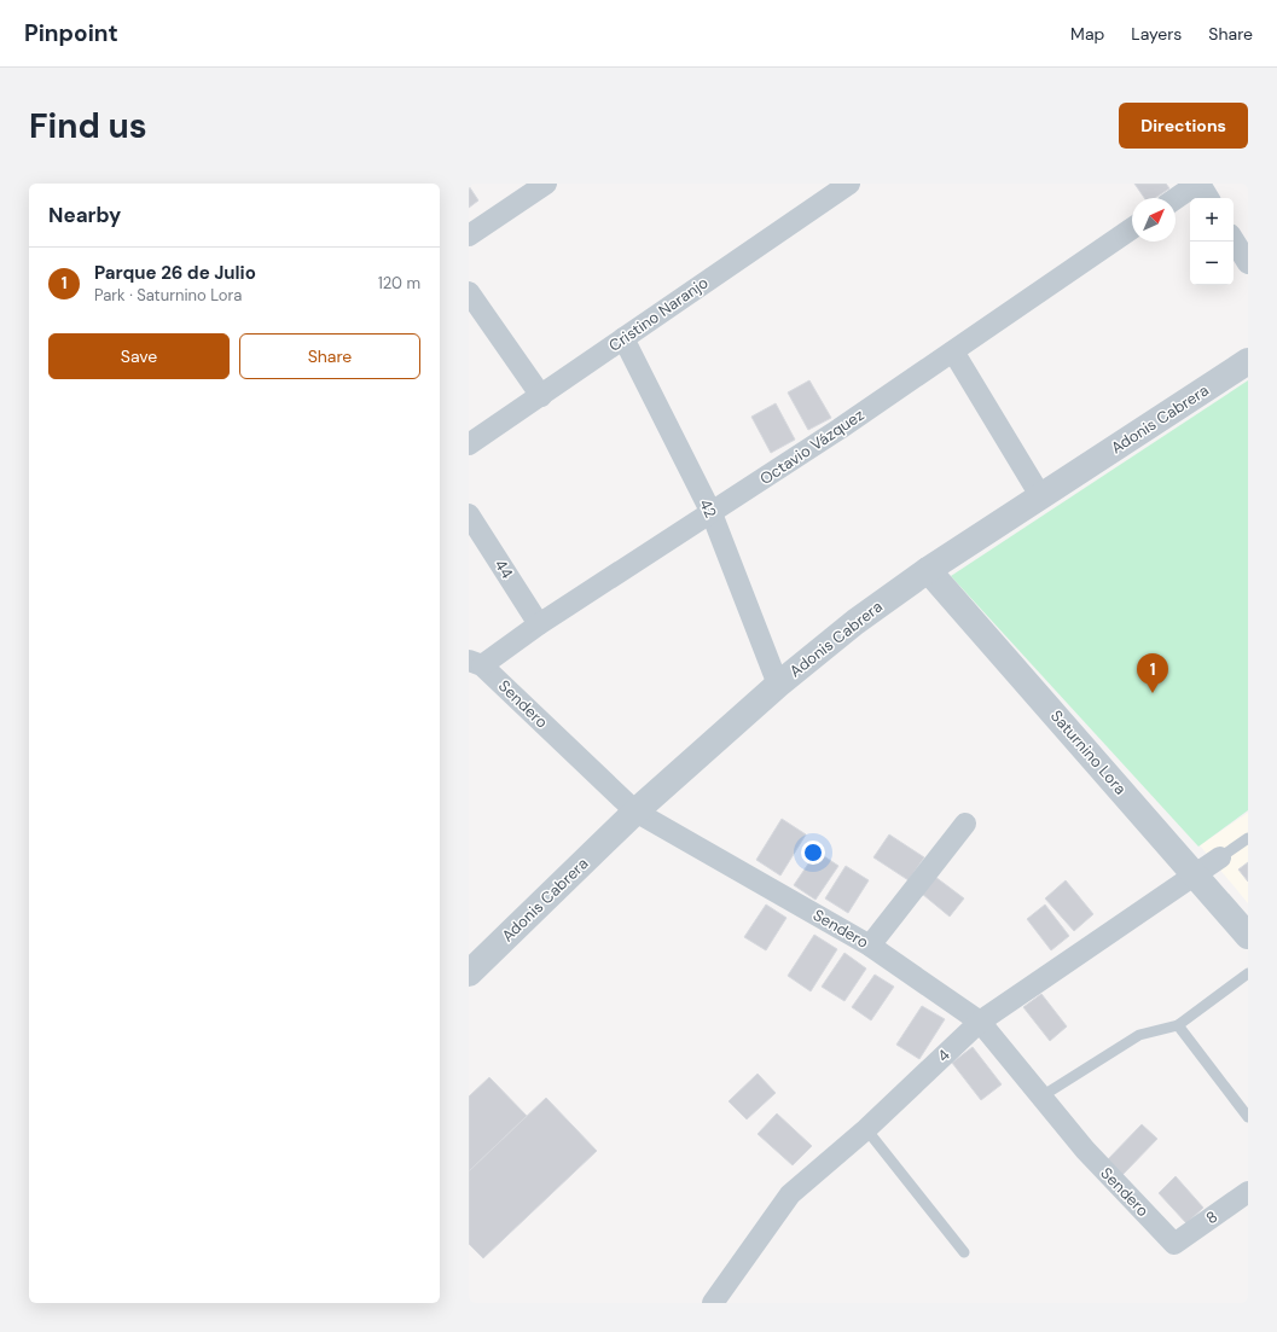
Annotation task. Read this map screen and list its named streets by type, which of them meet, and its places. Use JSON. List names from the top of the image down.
{
  "streets": {
    "street": [
      "Cristino Naranjo",
      "Adonis Cabrera",
      "Octavio Vázquez",
      "42",
      "44",
      "Sendero",
      "Saturnino Lora",
      "4",
      "8"
    ]
  },
  "crossings": [
    ["Cristino Naranjo", "42"],
    ["Adonis Cabrera", "42"],
    ["Adonis Cabrera", "Sendero"],
    ["Adonis Cabrera", "Saturnino Lora"],
    ["Octavio Vázquez", "42"],
    ["Octavio Vázquez", "44"],
    ["Octavio Vázquez", "Sendero"],
    ["Sendero", "4"],
    ["Sendero", "8"],
    ["Saturnino Lora", "4"]
  ],
  "north": "top right",
  "page": {
    "header": "Pinpoint",
    "nav": ["Map", "Layers", "Share"],
    "buttons": [
      "Directions",
      ["Save", "Share"]
    ],
    "title": "Find us",
    "heading": "Nearby",
    "map_buttons": ["+", "−"],
    "list": [
      {
        "mark": "1",
        "name": "Parque 26 de Julio",
        "note": "Park · Saturnino Lora",
        "value": "120 m"
      }
    ],
    "pins": "1"
  }
}
